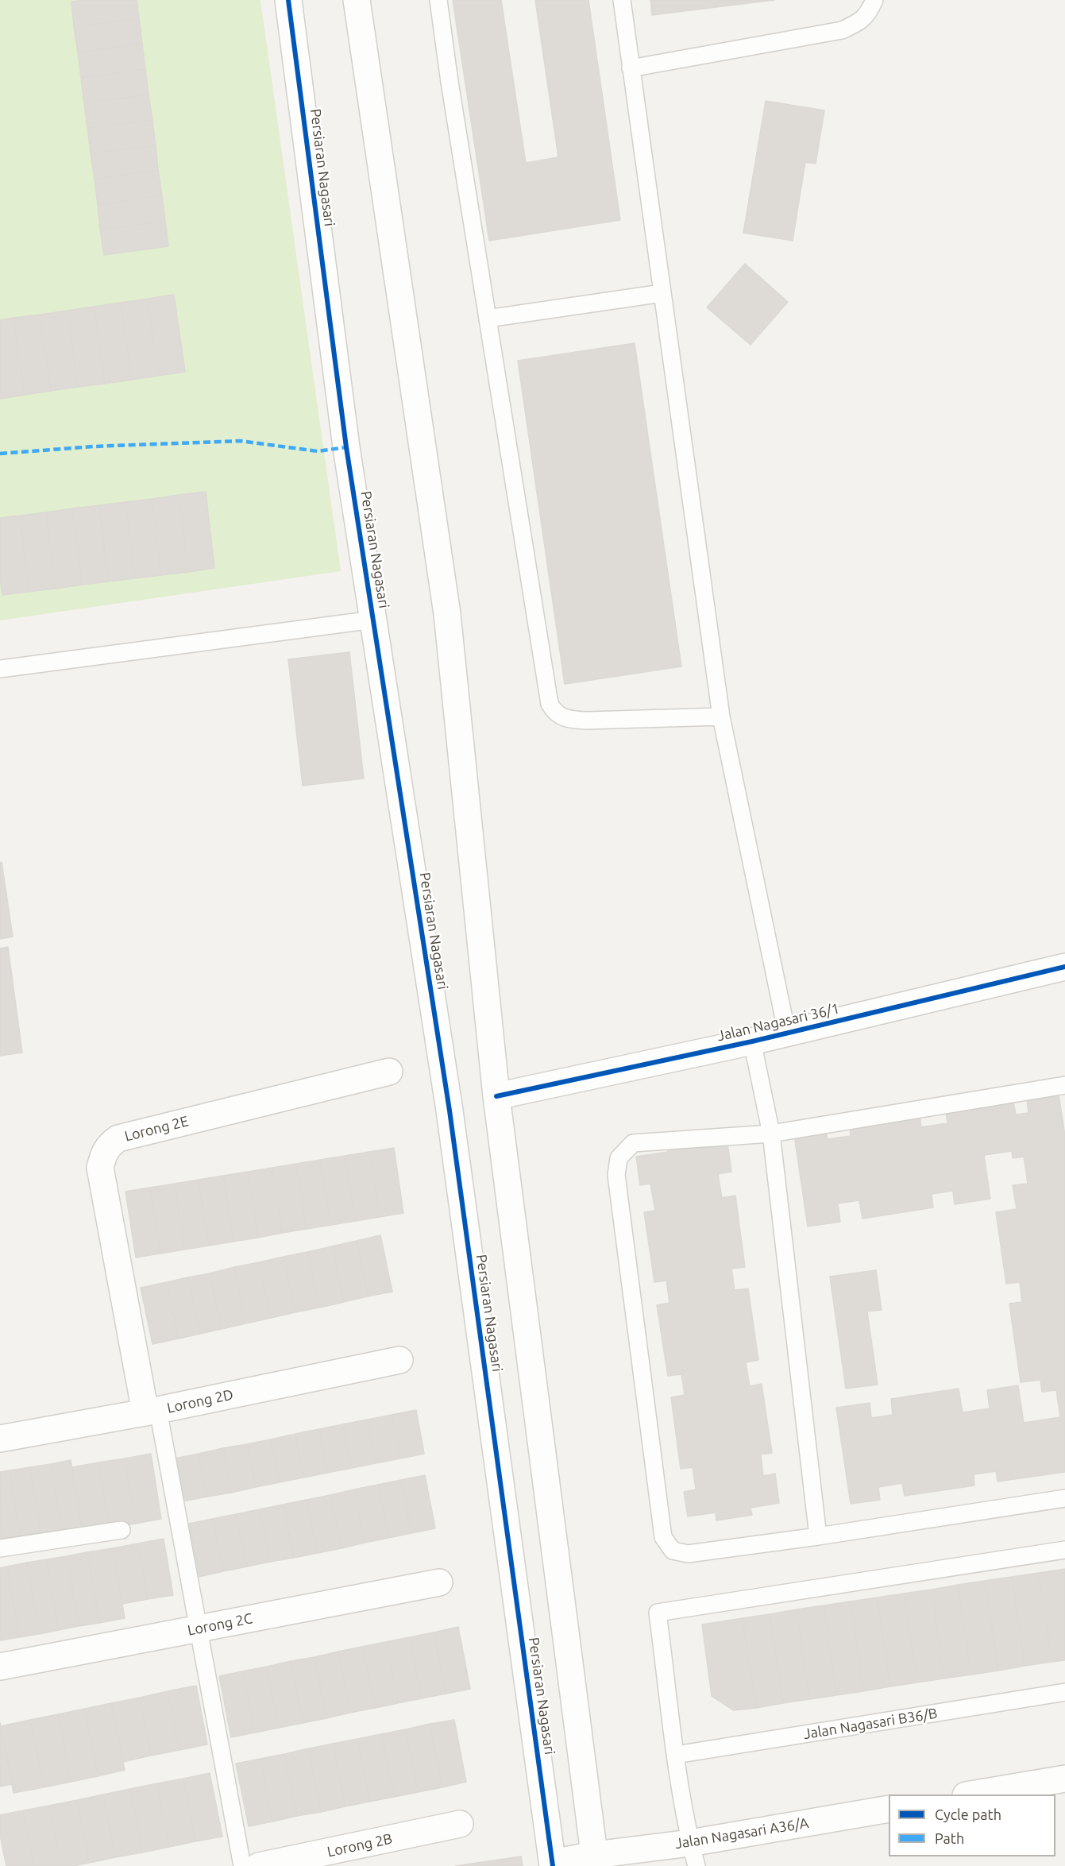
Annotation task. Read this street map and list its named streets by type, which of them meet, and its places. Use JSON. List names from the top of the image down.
{
  "streets": {
    "street": [
      "Persiaran Nagasari",
      "Jalan Nagasari 36/1",
      "Lorong 2E",
      "Lorong 2D",
      "Lorong 2C",
      "Jalan Nagasari A36/A",
      "Lorong 2B"
    ],
    "lane": ["Jalan Nagasari B36/B"]
  },
  "crossings": [
    ["Persiaran Nagasari", "Jalan Nagasari A36/A"],
    ["Lorong 2E", "Lorong 2D"]
  ],
  "legend": ["Cycle path", "Path"]
}
